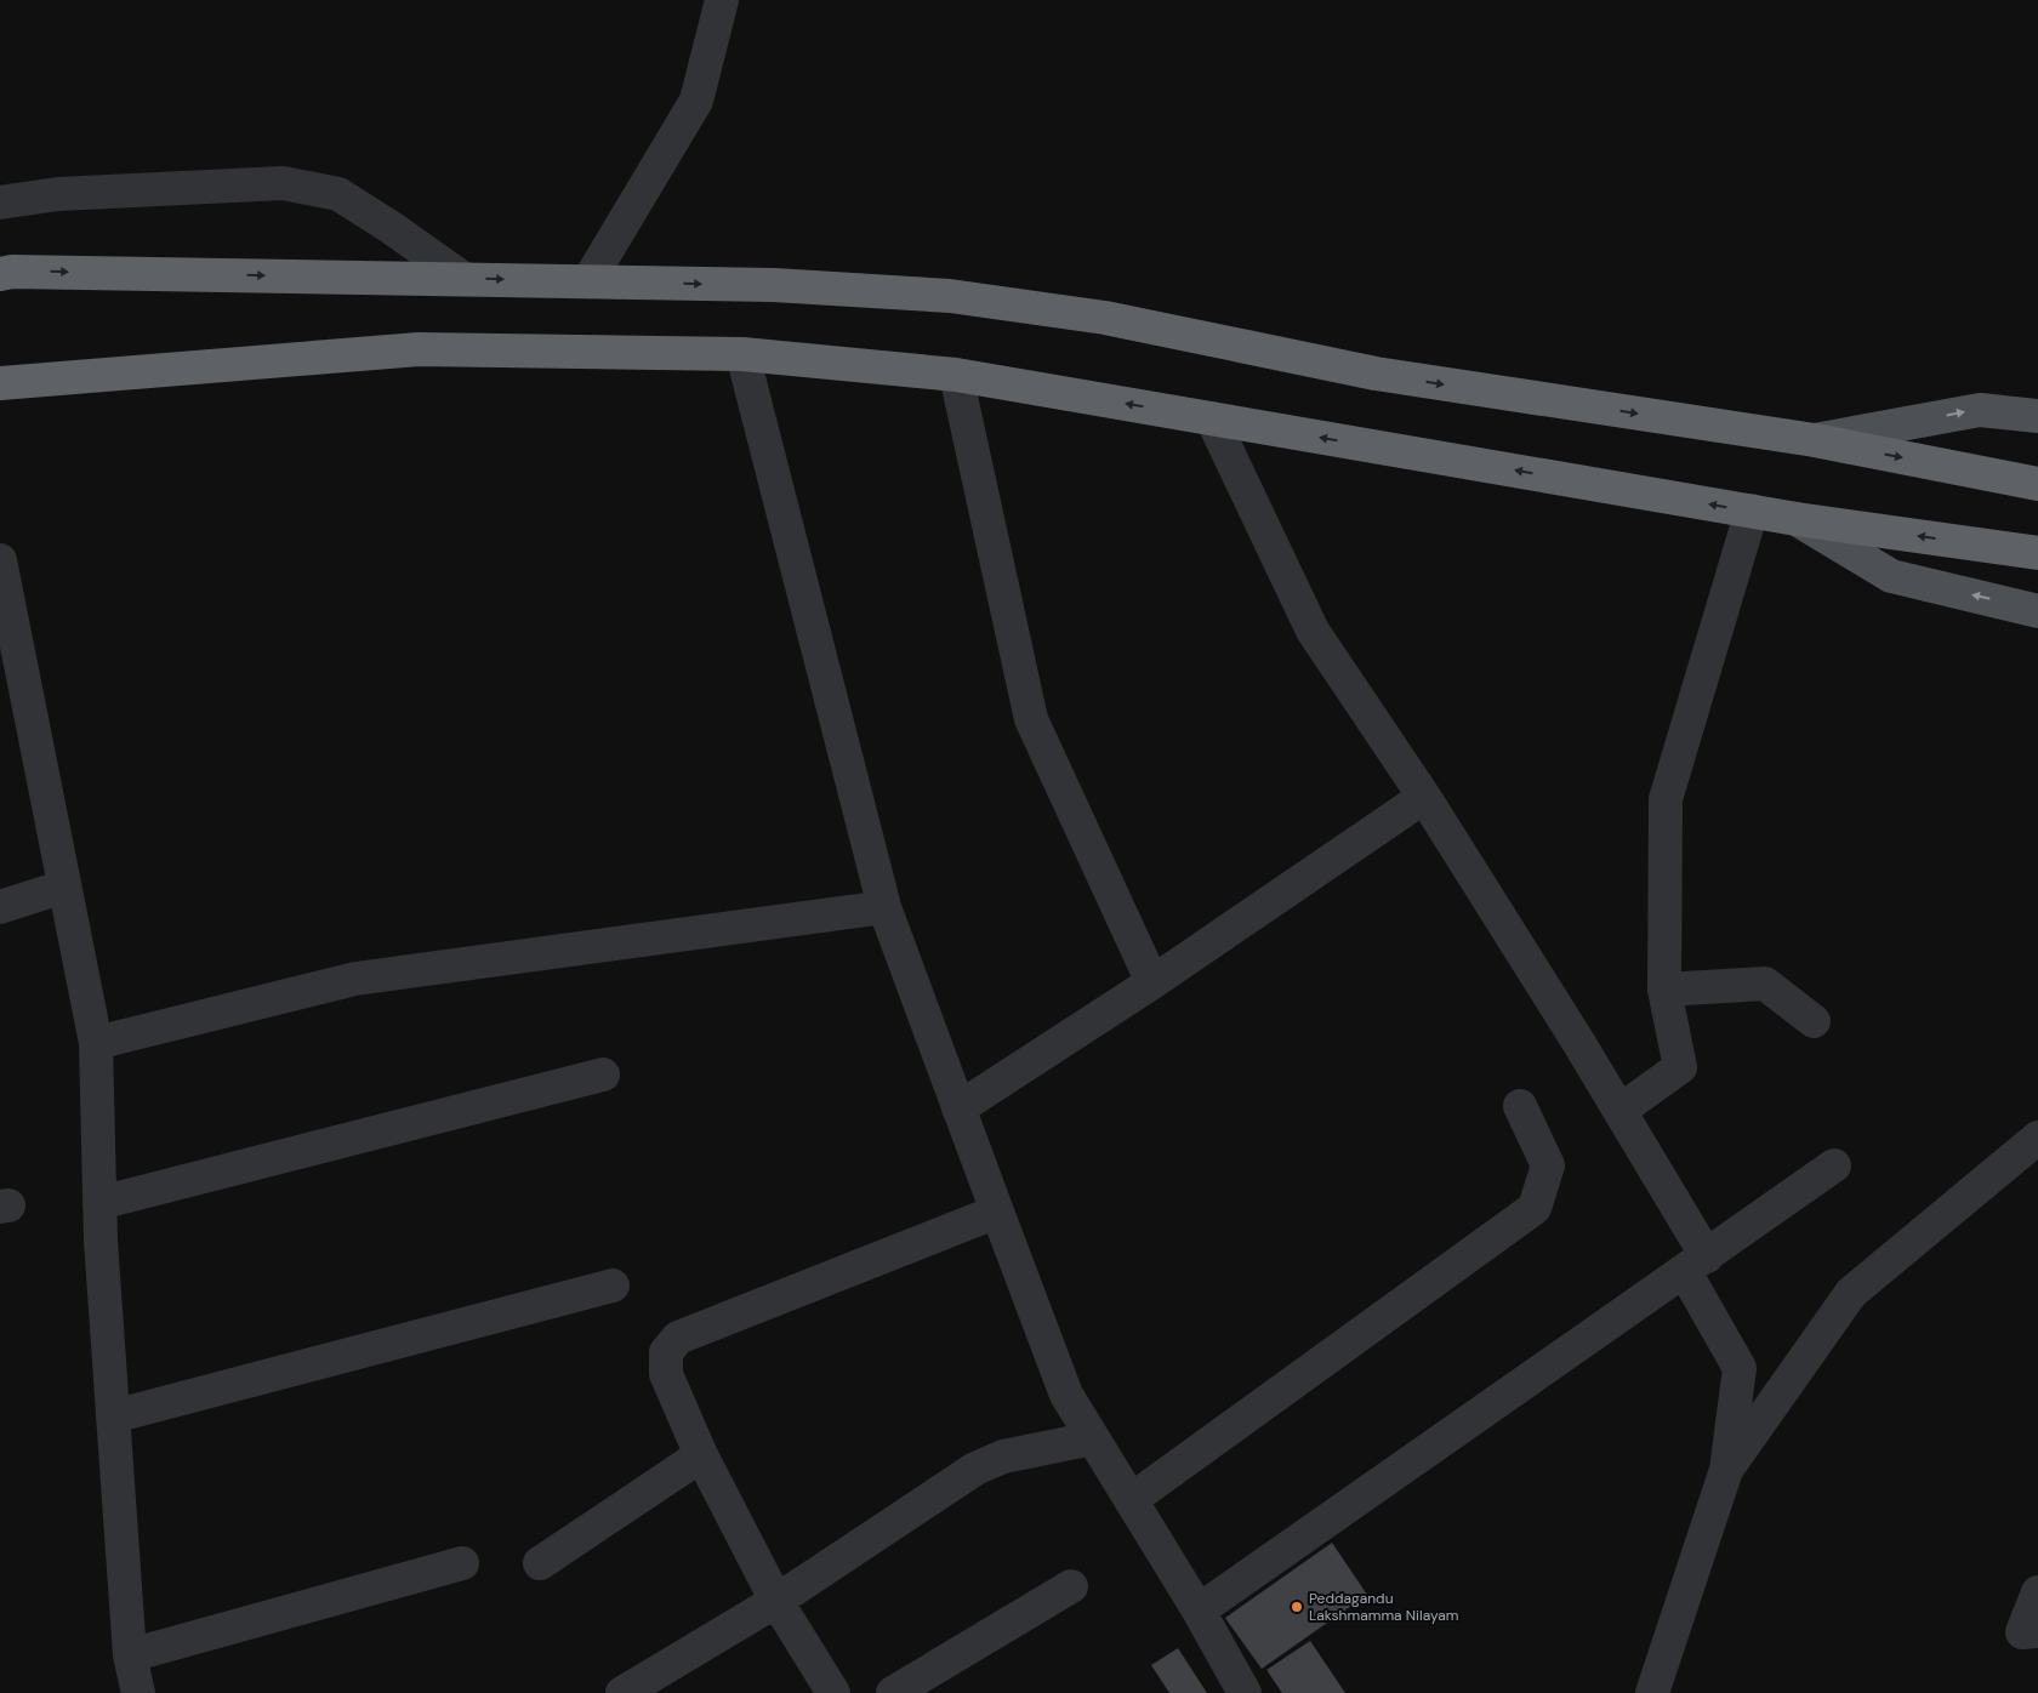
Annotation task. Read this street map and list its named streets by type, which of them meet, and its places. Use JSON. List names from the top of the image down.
{
  "places": ["Peddagandu Lakshmamma Nilayam"]
}
